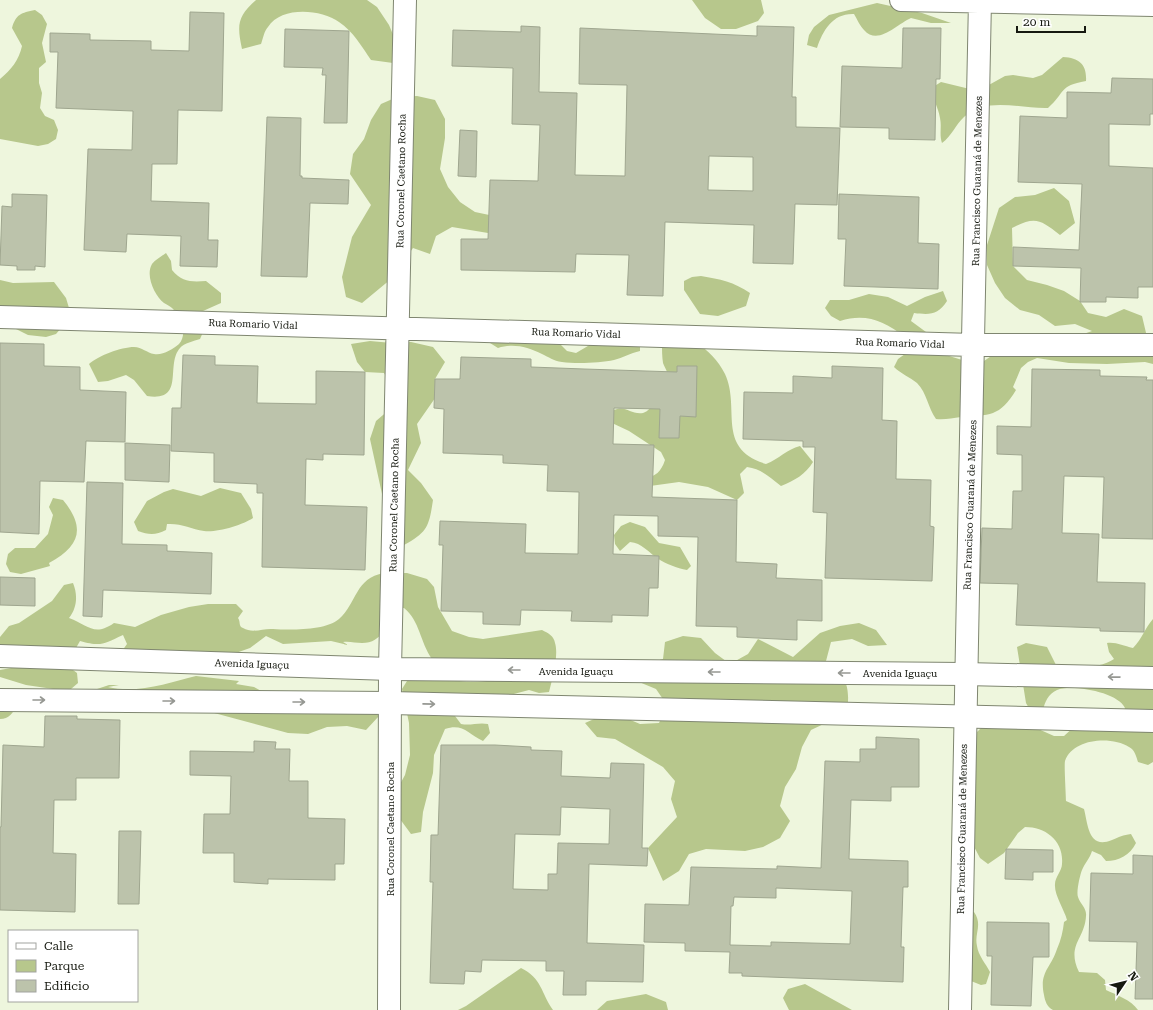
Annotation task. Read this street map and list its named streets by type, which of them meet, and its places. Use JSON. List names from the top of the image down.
{
  "streets": {
    "street": [
      "Rua Coronel Caetano Rocha",
      "Rua Francisco Guaraná de Menezes",
      "Rua Romario Vidal",
      "Avenida Iguaçu"
    ]
  },
  "crossings": [
    ["Rua Coronel Caetano Rocha", "Rua Romario Vidal"],
    ["Rua Coronel Caetano Rocha", "Avenida Iguaçu"],
    ["Rua Francisco Guaraná de Menezes", "Rua Romario Vidal"],
    ["Rua Francisco Guaraná de Menezes", "Avenida Iguaçu"]
  ],
  "legend": ["Calle", "Parque", "Edificio"],
  "scale_bar": "20 m",
  "north": "top right"
}
